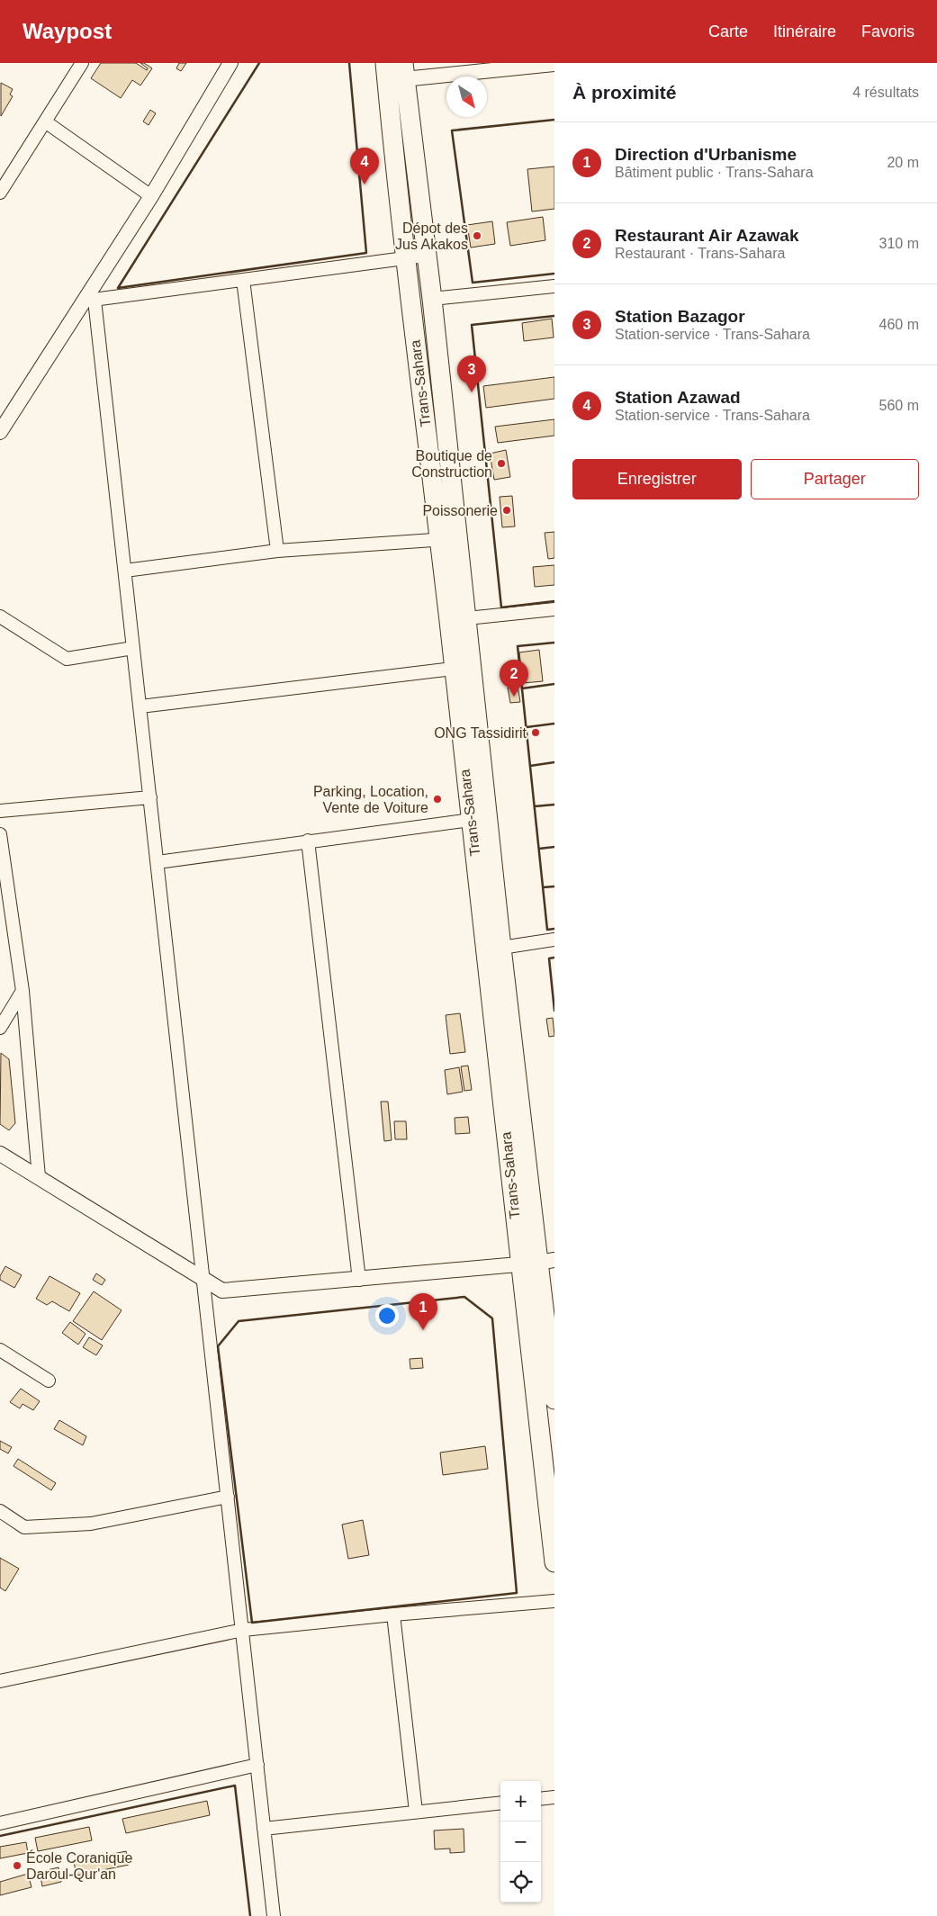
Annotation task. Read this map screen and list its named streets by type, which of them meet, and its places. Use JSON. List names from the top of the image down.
{
  "streets": {
    "main road": ["Trans-Sahara"]
  },
  "places": [
    "Dépot des Jus Akakos",
    "Boutique de Construction",
    "Poissonerie",
    "ONG Tassidirit",
    "Parking, Location, Vente de Voiture",
    "École Coranique Daroul-Qur'an"
  ],
  "north": "bottom right",
  "page": {
    "header": "Waypost",
    "nav": ["Carte", "Itinéraire", "Favoris"],
    "heading": ["À proximité", "4 résultats"],
    "list": [
      {
        "mark": "1",
        "name": "Direction d'Urbanisme",
        "note": "Bâtiment public · Trans-Sahara",
        "value": "20 m"
      },
      {
        "mark": "2",
        "name": "Restaurant Air Azawak",
        "note": "Restaurant · Trans-Sahara",
        "value": "310 m"
      },
      {
        "mark": "3",
        "name": "Station Bazagor",
        "note": "Station-service · Trans-Sahara",
        "value": "460 m"
      },
      {
        "mark": "4",
        "name": "Station Azawad",
        "note": "Station-service · Trans-Sahara",
        "value": "560 m"
      }
    ],
    "pins": [
      "4",
      "3",
      "2",
      "1"
    ],
    "buttons": ["Enregistrer", "Partager"],
    "map_buttons": ["+", "−"]
  }
}
